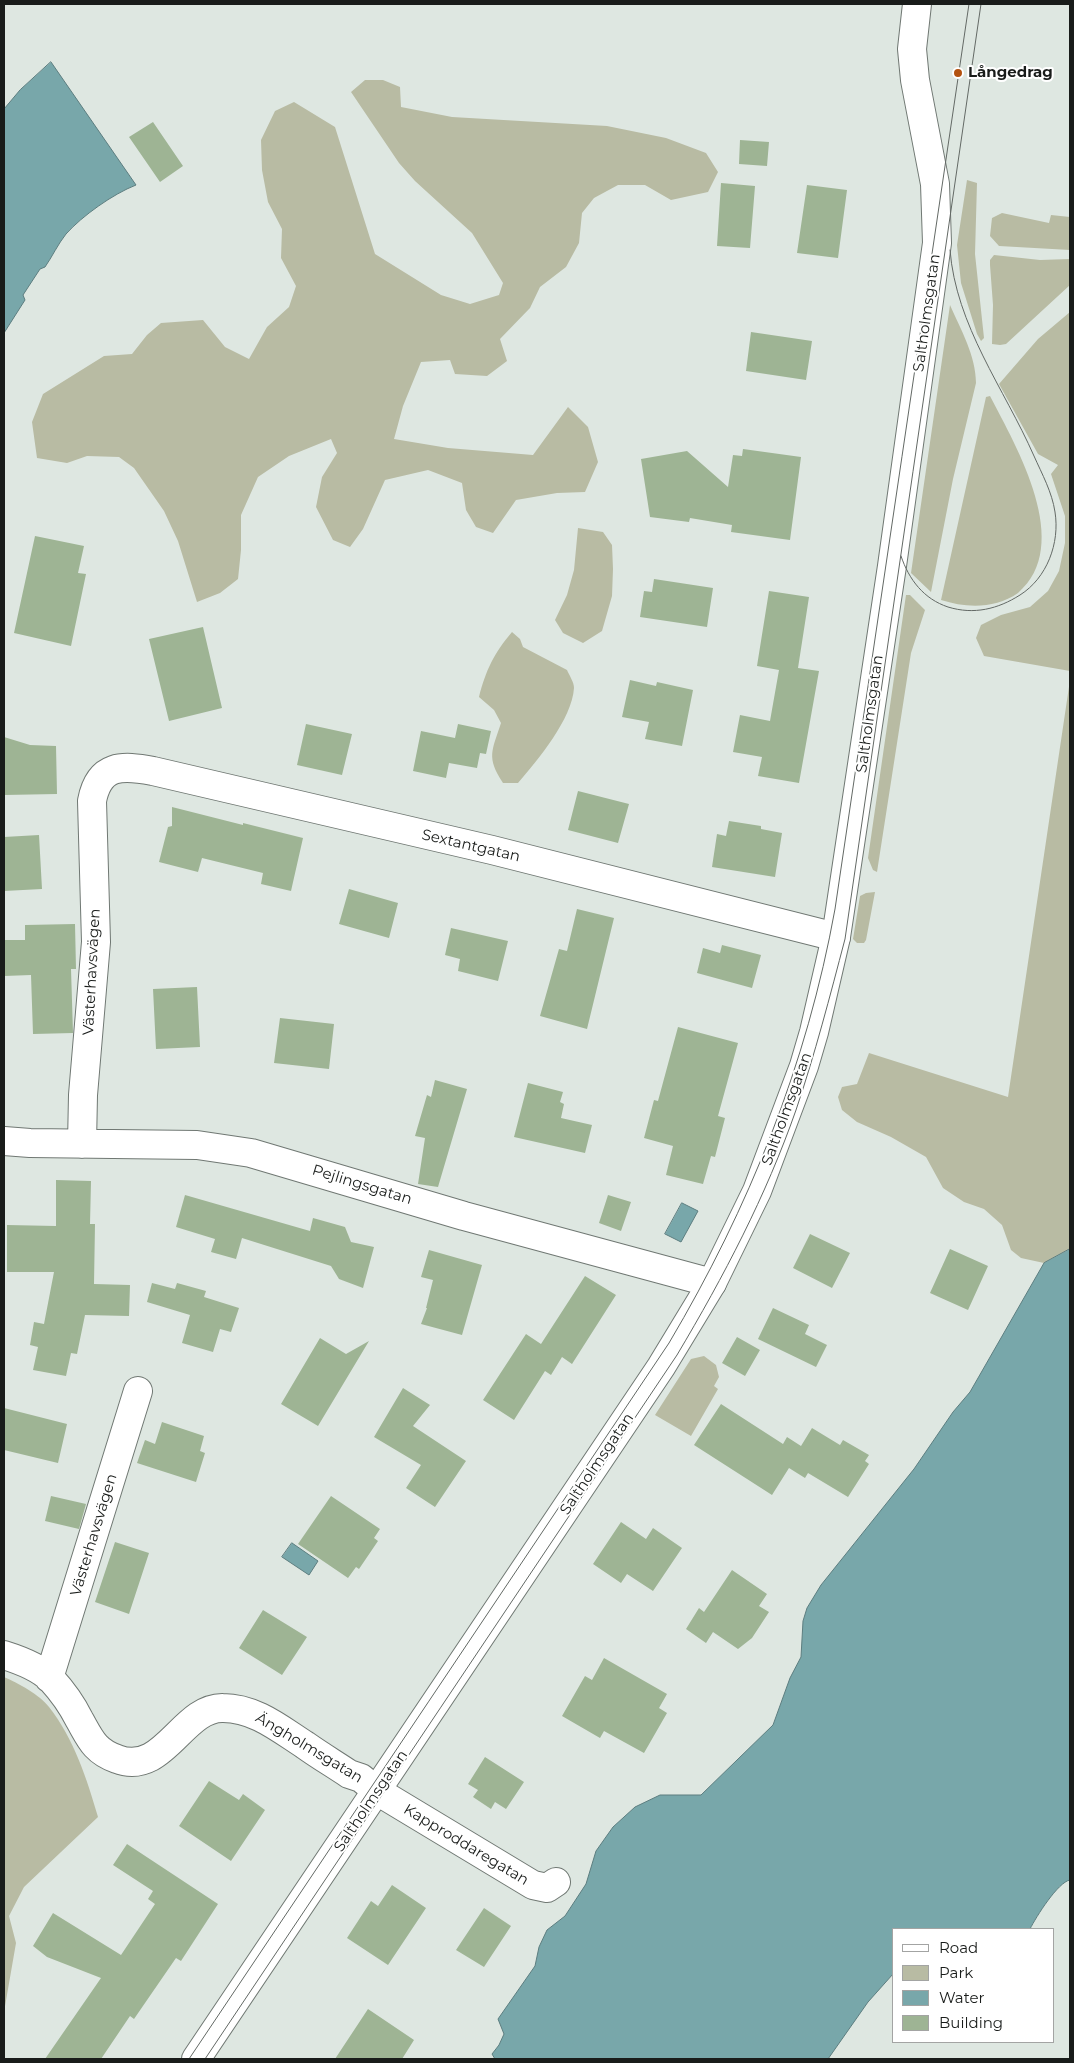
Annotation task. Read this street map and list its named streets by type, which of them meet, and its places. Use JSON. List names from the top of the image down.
{
  "streets": {
    "street": [
      "Saltholmsgatan",
      "Sextantgatan",
      "Västerhavsvägen",
      "Pejlingsgatan",
      "Ängholmsgatan",
      "Kapproddaregatan"
    ]
  },
  "crossings": [
    ["Saltholmsgatan", "Sextantgatan"],
    ["Saltholmsgatan", "Pejlingsgatan"],
    ["Saltholmsgatan", "Ängholmsgatan"],
    ["Saltholmsgatan", "Kapproddaregatan"],
    ["Sextantgatan", "Västerhavsvägen"],
    ["Västerhavsvägen", "Pejlingsgatan"],
    ["Västerhavsvägen", "Ängholmsgatan"],
    ["Ängholmsgatan", "Kapproddaregatan"]
  ],
  "places": ["Långedrag"],
  "legend": [
    "Road",
    "Park",
    "Water",
    "Building"
  ]
}
